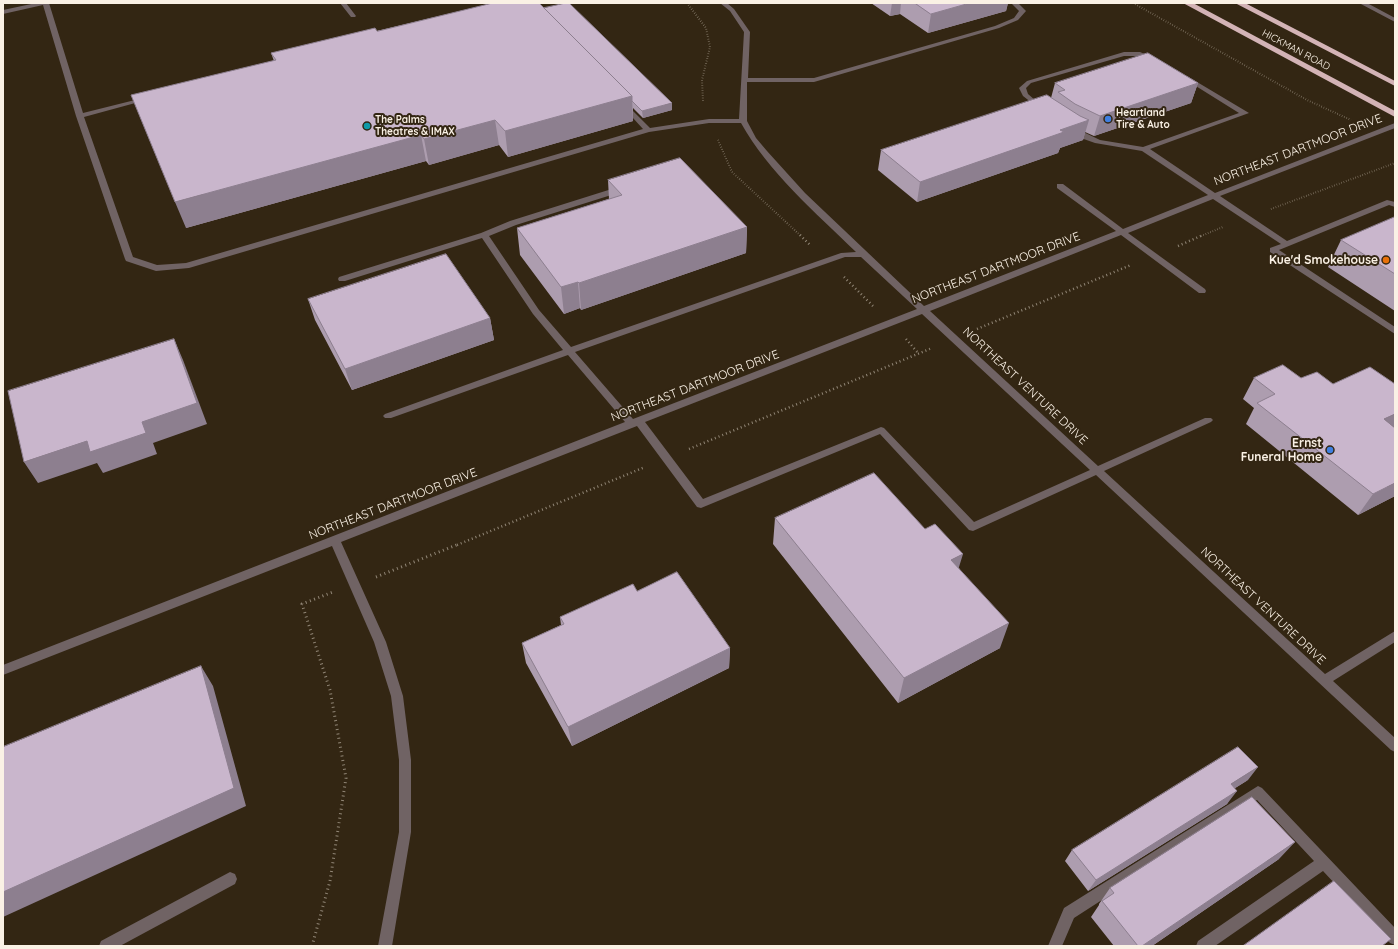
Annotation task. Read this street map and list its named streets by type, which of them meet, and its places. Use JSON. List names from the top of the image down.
{
  "streets": {
    "highway": ["HICKMAN ROAD"],
    "street": ["NORTHEAST DARTMOOR DRIVE", "NORTHEAST VENTURE DRIVE"]
  },
  "crossings": [
    ["NORTHEAST DARTMOOR DRIVE", "NORTHEAST VENTURE DRIVE"]
  ],
  "places": [
    "Heartland Tire & Auto",
    "The Palms Theatres & IMAX",
    "Kue'd Smokehouse",
    "Ernst Funeral Home"
  ]
}
